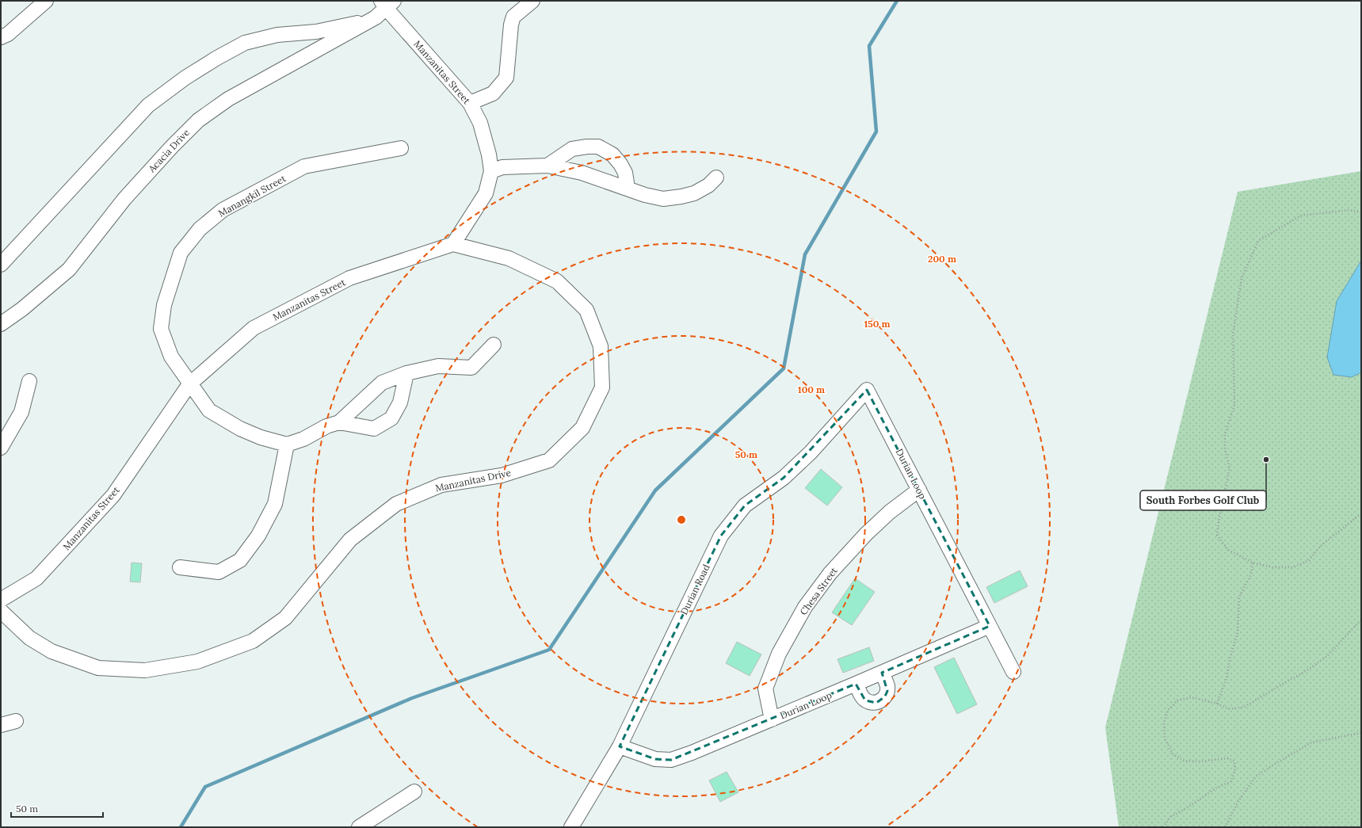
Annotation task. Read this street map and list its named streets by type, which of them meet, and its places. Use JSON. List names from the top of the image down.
{
  "streets": {
    "street": [
      "Manzanitas Street",
      "Acacia Drive",
      "Manangkil Street",
      "Durian Loop",
      "Manzanitas Drive",
      "Durian Road",
      "Chesa Street"
    ]
  },
  "crossings": [
    ["Manzanitas Street", "Acacia Drive"],
    ["Manzanitas Street", "Manangkil Street"],
    ["Manzanitas Street", "Manzanitas Drive"],
    ["Durian Loop", "Durian Road"],
    ["Durian Loop", "Chesa Street"]
  ],
  "places": ["South Forbes Golf Club"],
  "scale_bar": "50 m",
  "rings": [
    "200 m",
    "150 m",
    "100 m",
    "50 m"
  ]
}
